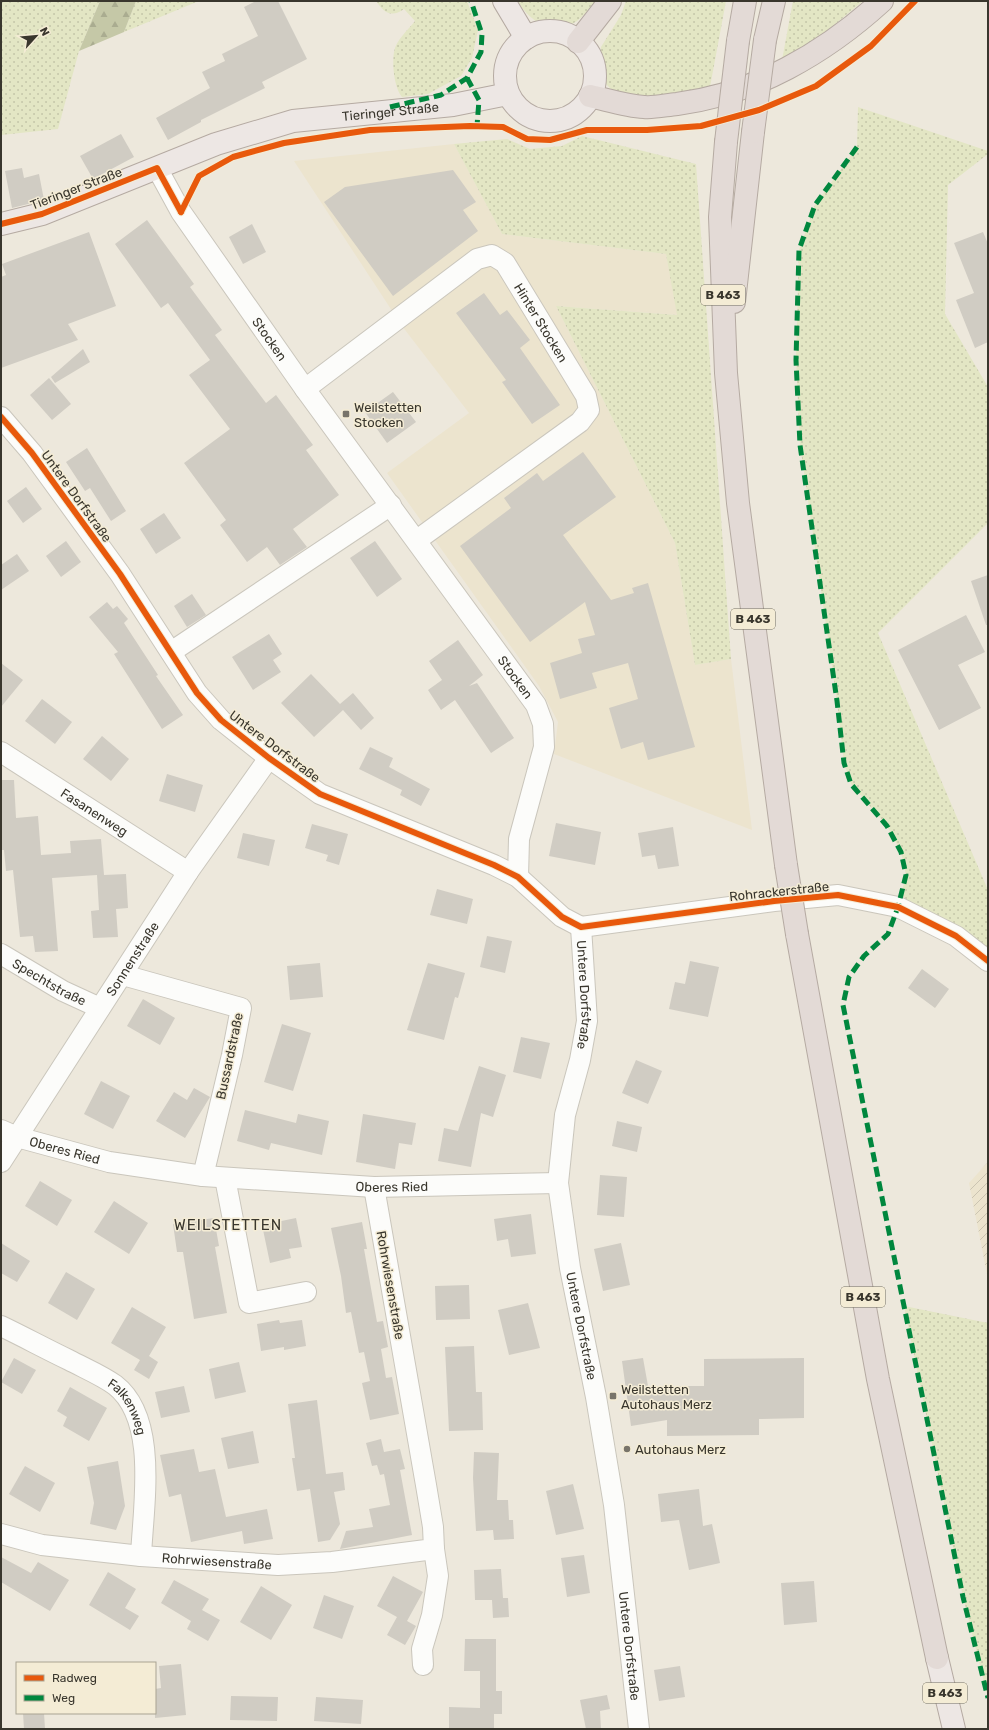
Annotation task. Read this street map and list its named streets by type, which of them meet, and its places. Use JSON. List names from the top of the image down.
{
  "streets": {
    "highway": ["B 463"],
    "main road": ["Tieringer Straße"],
    "street": [
      "Hinter Stocken",
      "Stocken",
      "Untere Dorfstraße",
      "Fasanenweg",
      "Rohrackerstraße",
      "Sonnenstraße",
      "Spechtstraße",
      "Bussardstraße",
      "Oberes Ried",
      "Rohrwiesenstraße",
      "Falkenweg"
    ]
  },
  "crossings": [
    ["Tieringer Straße", "Stocken"],
    ["Hinter Stocken", "Stocken"],
    ["Stocken", "Untere Dorfstraße"],
    ["Untere Dorfstraße", "Rohrackerstraße"],
    ["Untere Dorfstraße", "Sonnenstraße"],
    ["Untere Dorfstraße", "Oberes Ried"],
    ["Fasanenweg", "Sonnenstraße"],
    ["Sonnenstraße", "Spechtstraße"],
    ["Sonnenstraße", "Bussardstraße"],
    ["Sonnenstraße", "Oberes Ried"],
    ["Bussardstraße", "Oberes Ried"],
    ["Oberes Ried", "Rohrwiesenstraße"],
    ["Rohrwiesenstraße", "Falkenweg"]
  ],
  "districts": ["WEILSTETTEN"],
  "places": {
    "transit": ["Weilstetten Stocken", "Weilstetten Autohaus Merz"],
    "other": ["Autohaus Merz"]
  },
  "legend": ["Radweg", "Weg"],
  "north": "top right"
}
